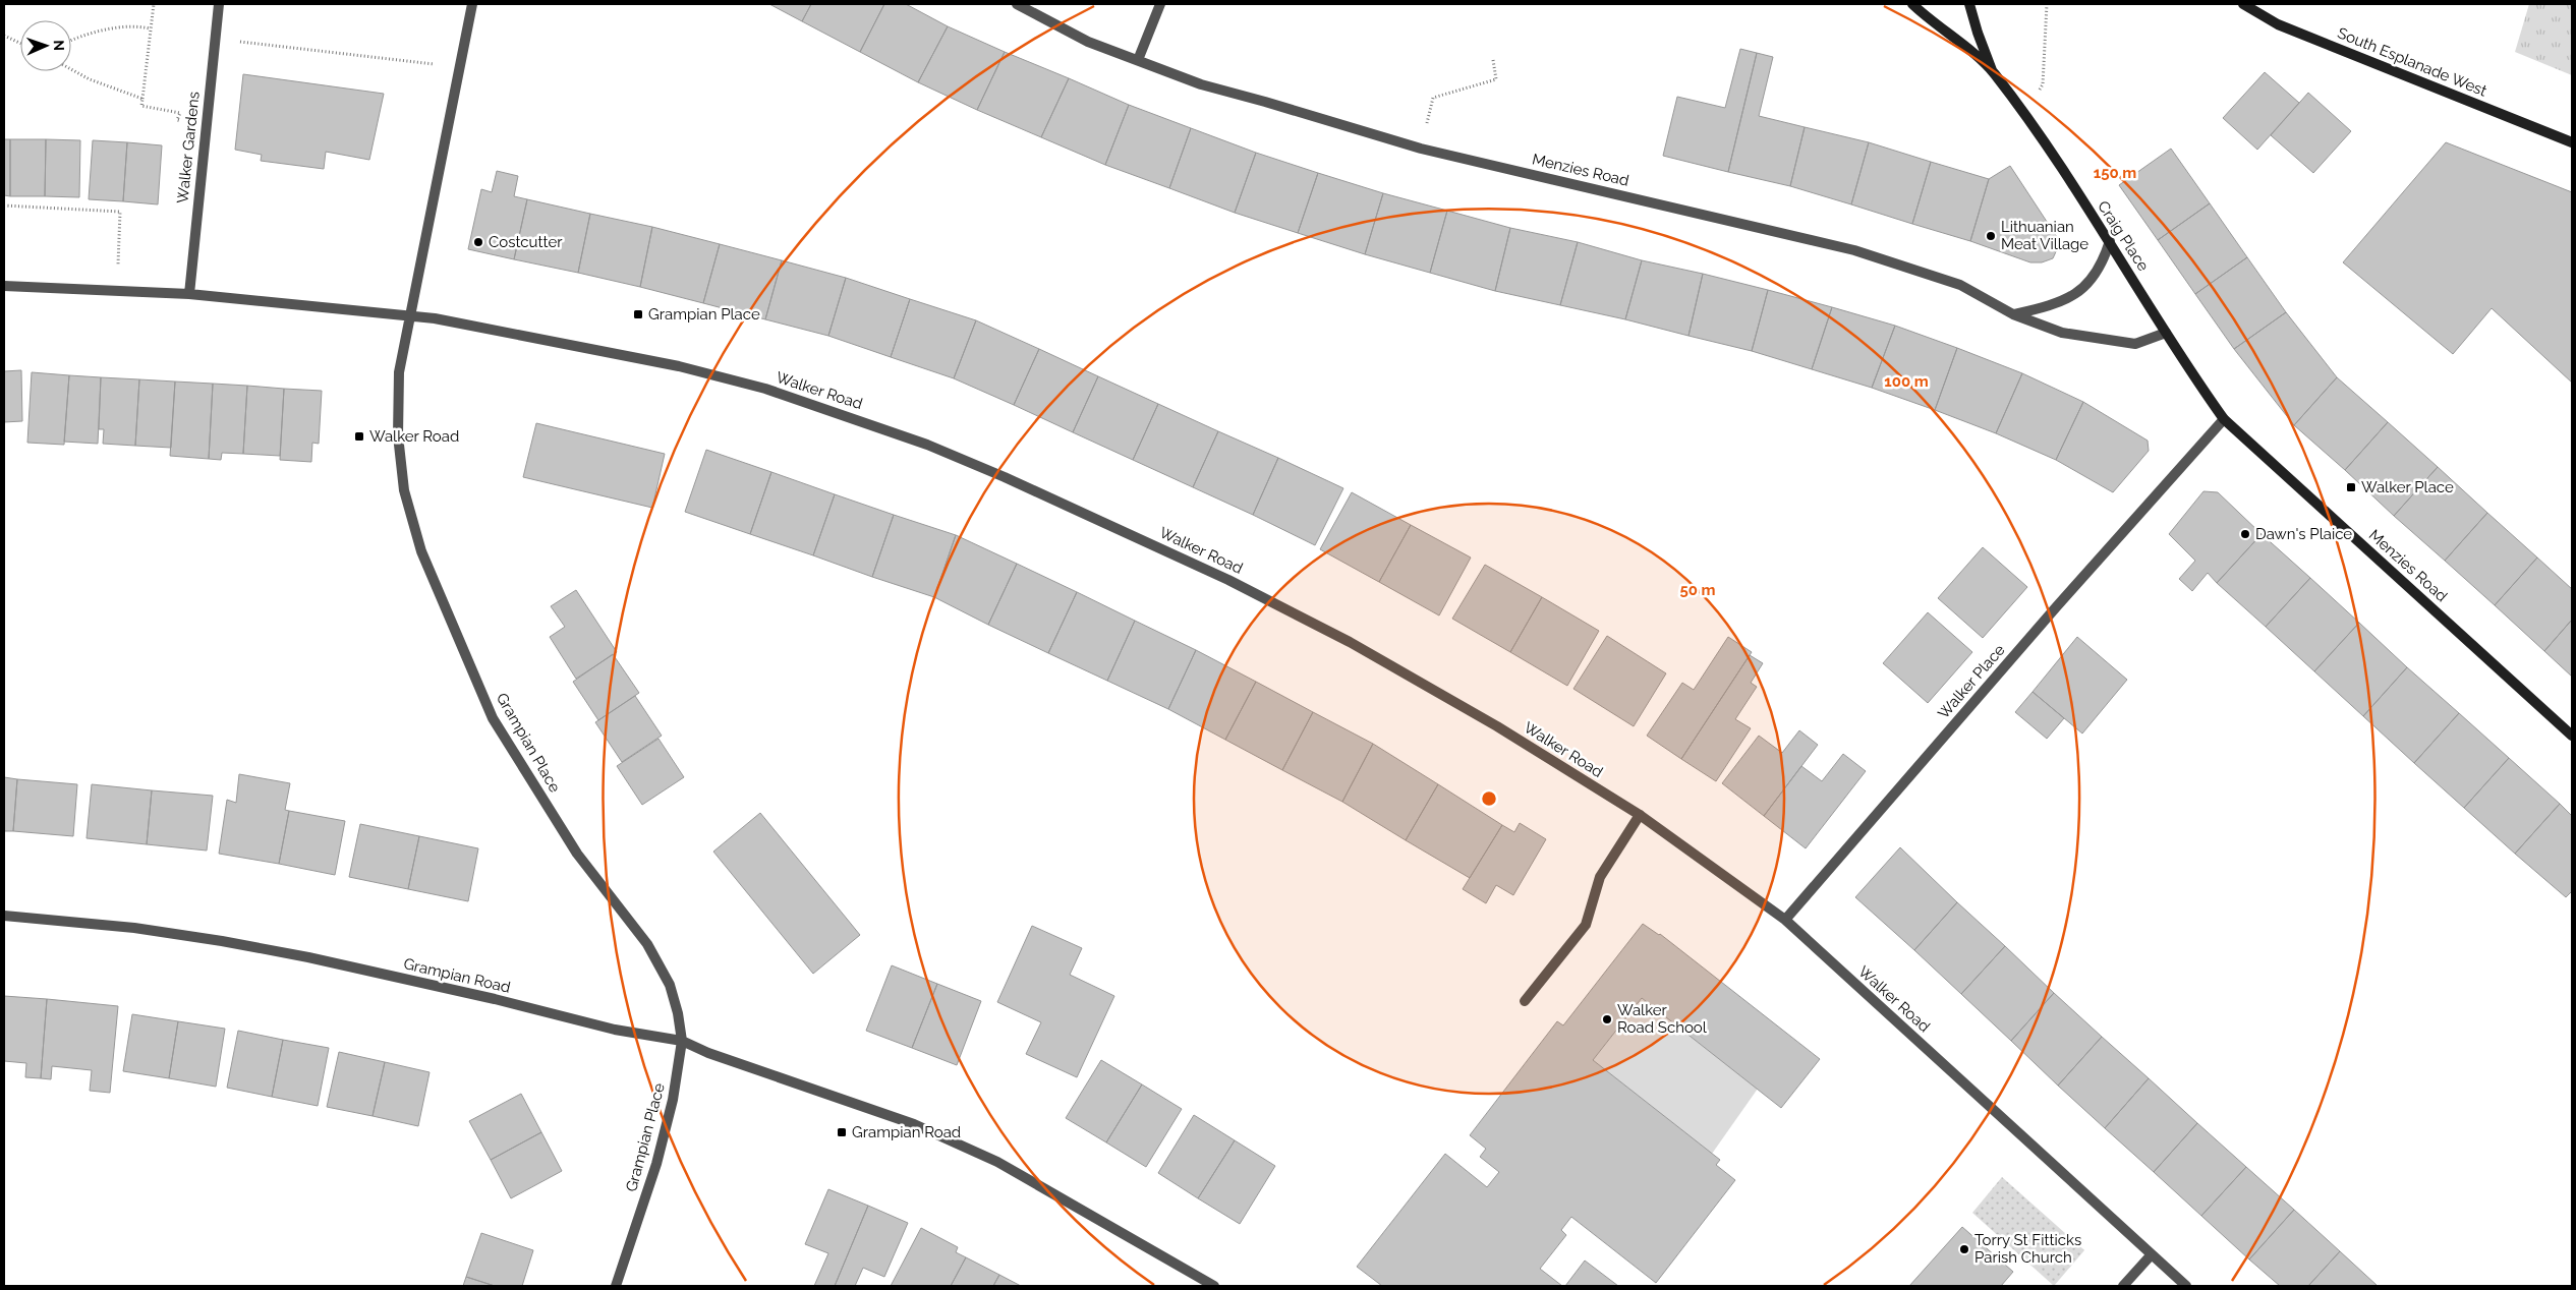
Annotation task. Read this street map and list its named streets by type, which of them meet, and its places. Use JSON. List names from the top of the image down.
{
  "streets": {
    "street": [
      "South Esplanade West",
      "Walker Gardens",
      "Menzies Road",
      "Craig Place",
      "Walker Road",
      "Walker Place",
      "Grampian Place",
      "Grampian Road"
    ]
  },
  "crossings": [
    ["Walker Gardens", "Walker Road"],
    ["Menzies Road", "Craig Place"],
    ["Menzies Road", "Walker Place"],
    ["Craig Place", "Walker Place"],
    ["Walker Road", "Walker Place"],
    ["Walker Road", "Grampian Place"],
    ["Grampian Place", "Grampian Road"]
  ],
  "places": {
    "other": [
      "Lithuanian Meat Village",
      "Costcutter",
      "Dawn's Plaice",
      "Walker Road School",
      "Torry St Fitticks Parish Church"
    ],
    "transit": [
      "Grampian Place",
      "Walker Road",
      "Walker Place",
      "Grampian Road"
    ]
  },
  "north": "right",
  "rings": ["150 m", "100 m", "50 m"]
}
